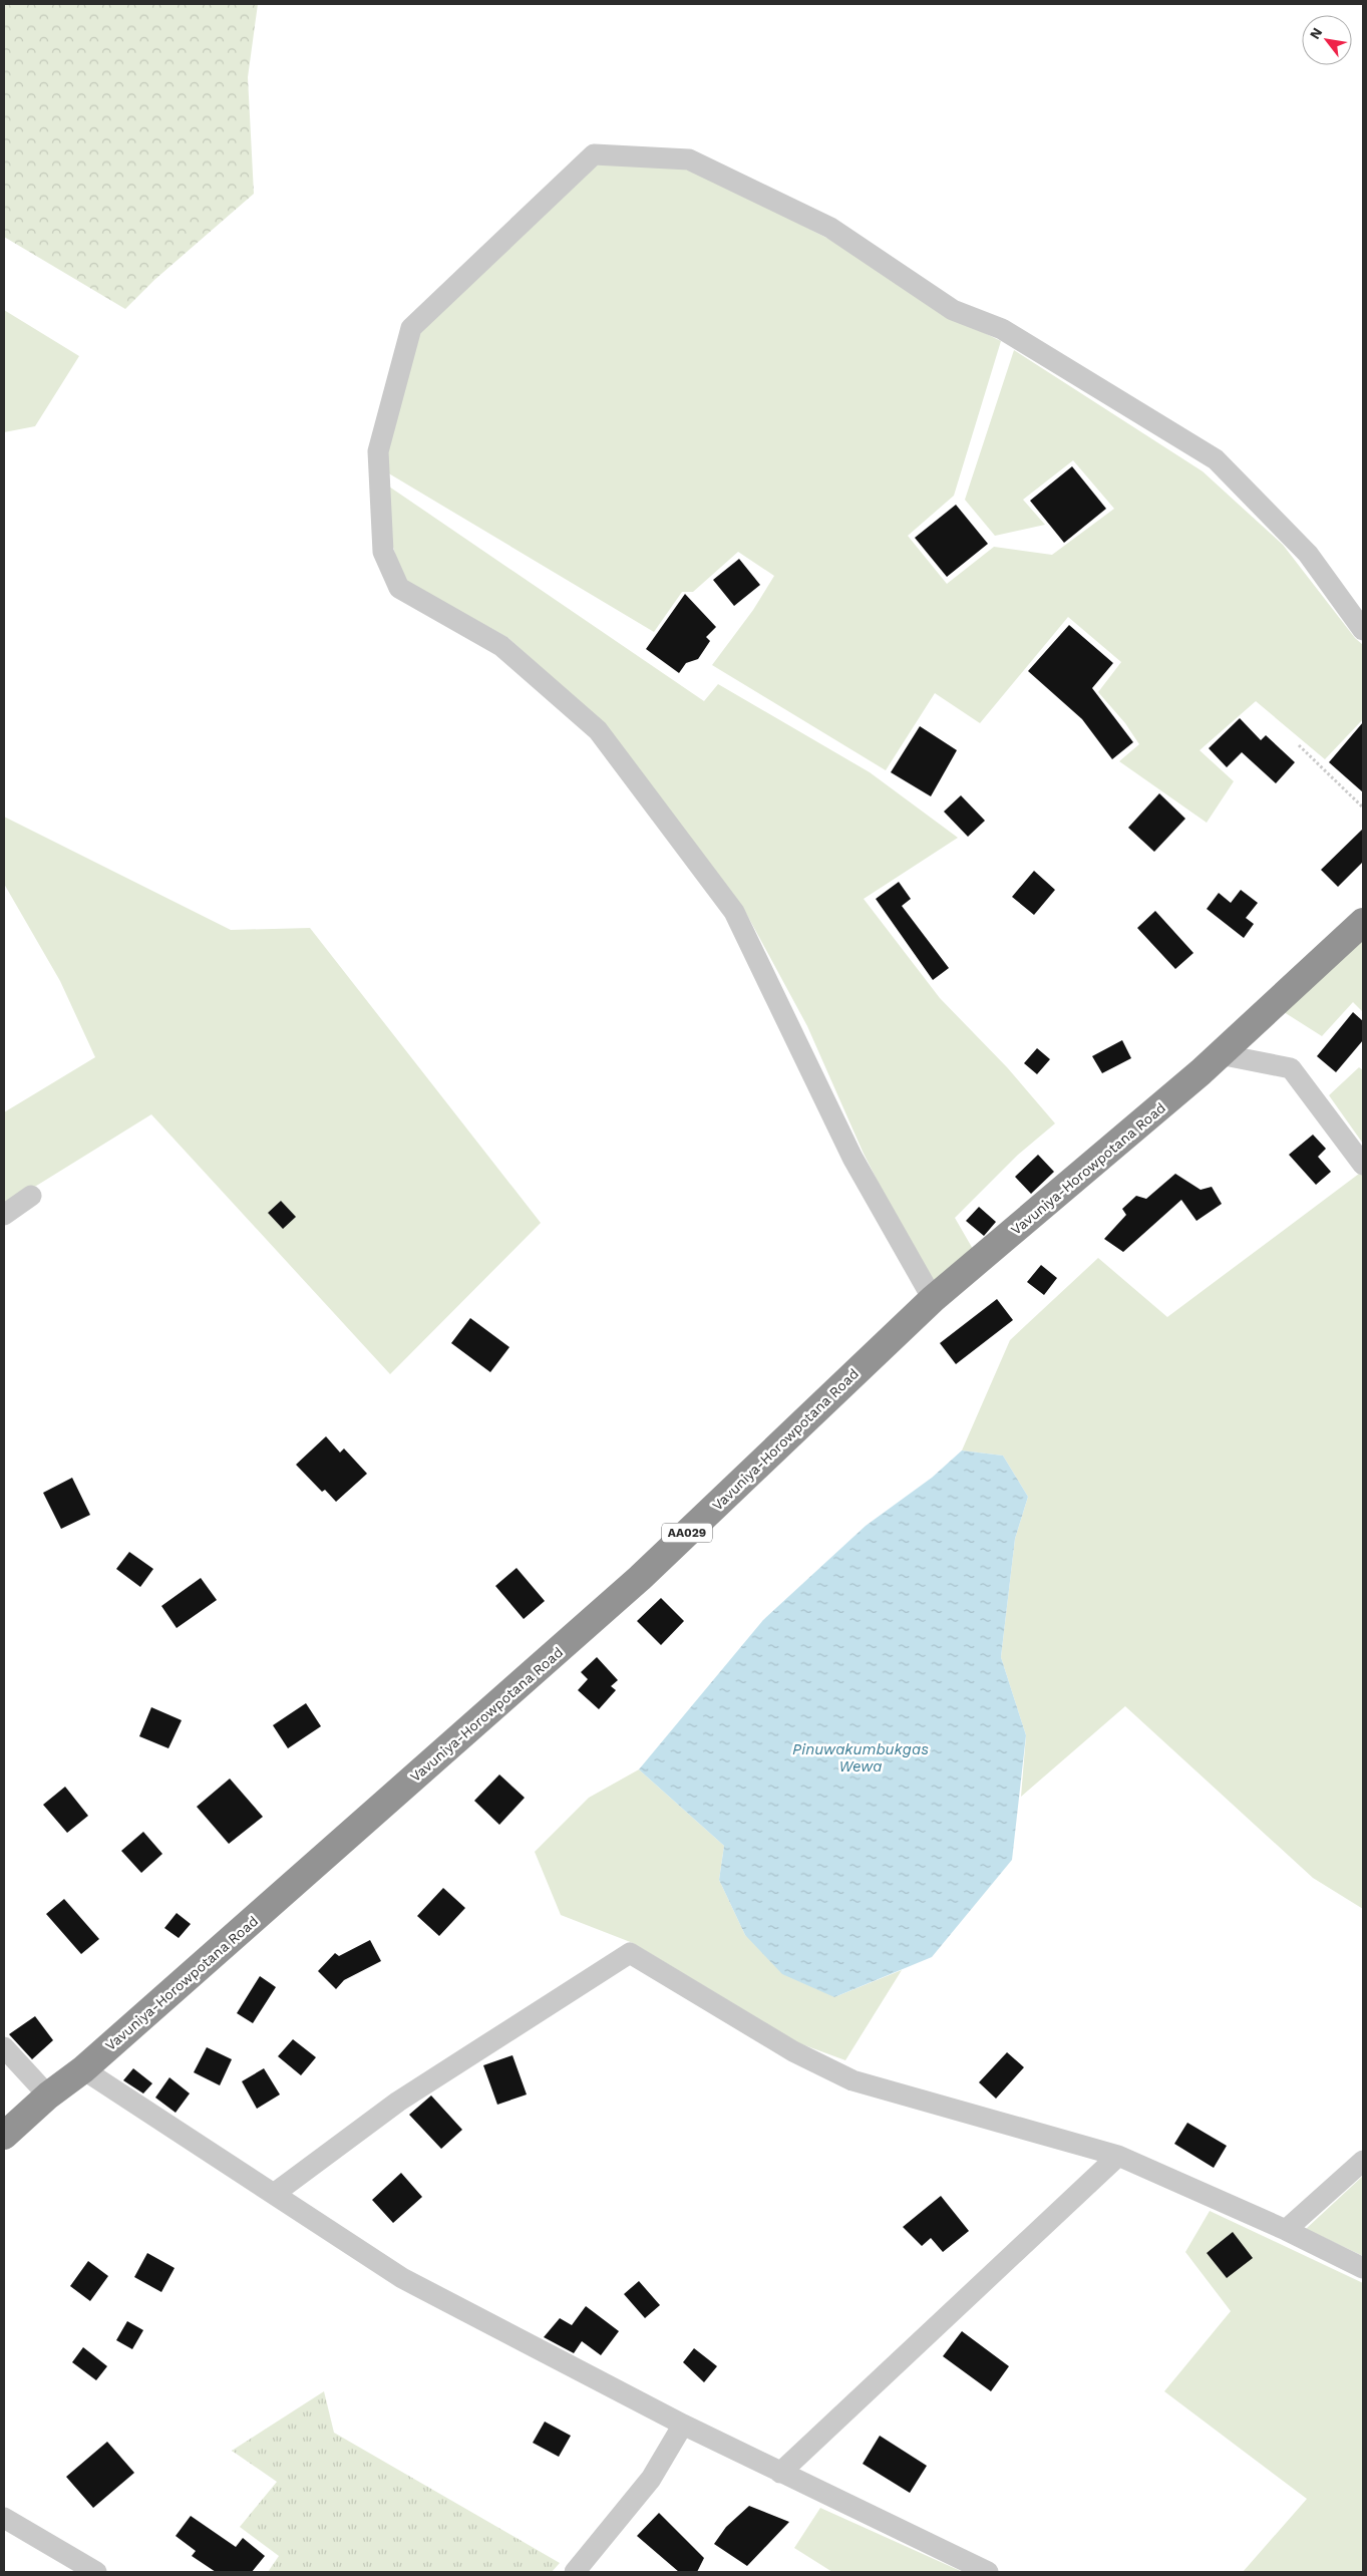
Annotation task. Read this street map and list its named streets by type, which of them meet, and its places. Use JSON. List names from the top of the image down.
{
  "streets": {
    "highway": ["Vavuniya-Horowpotana Road", "AA029"]
  },
  "water": ["Pinuwakumbukgas Wewa"],
  "north": "top left"
}
